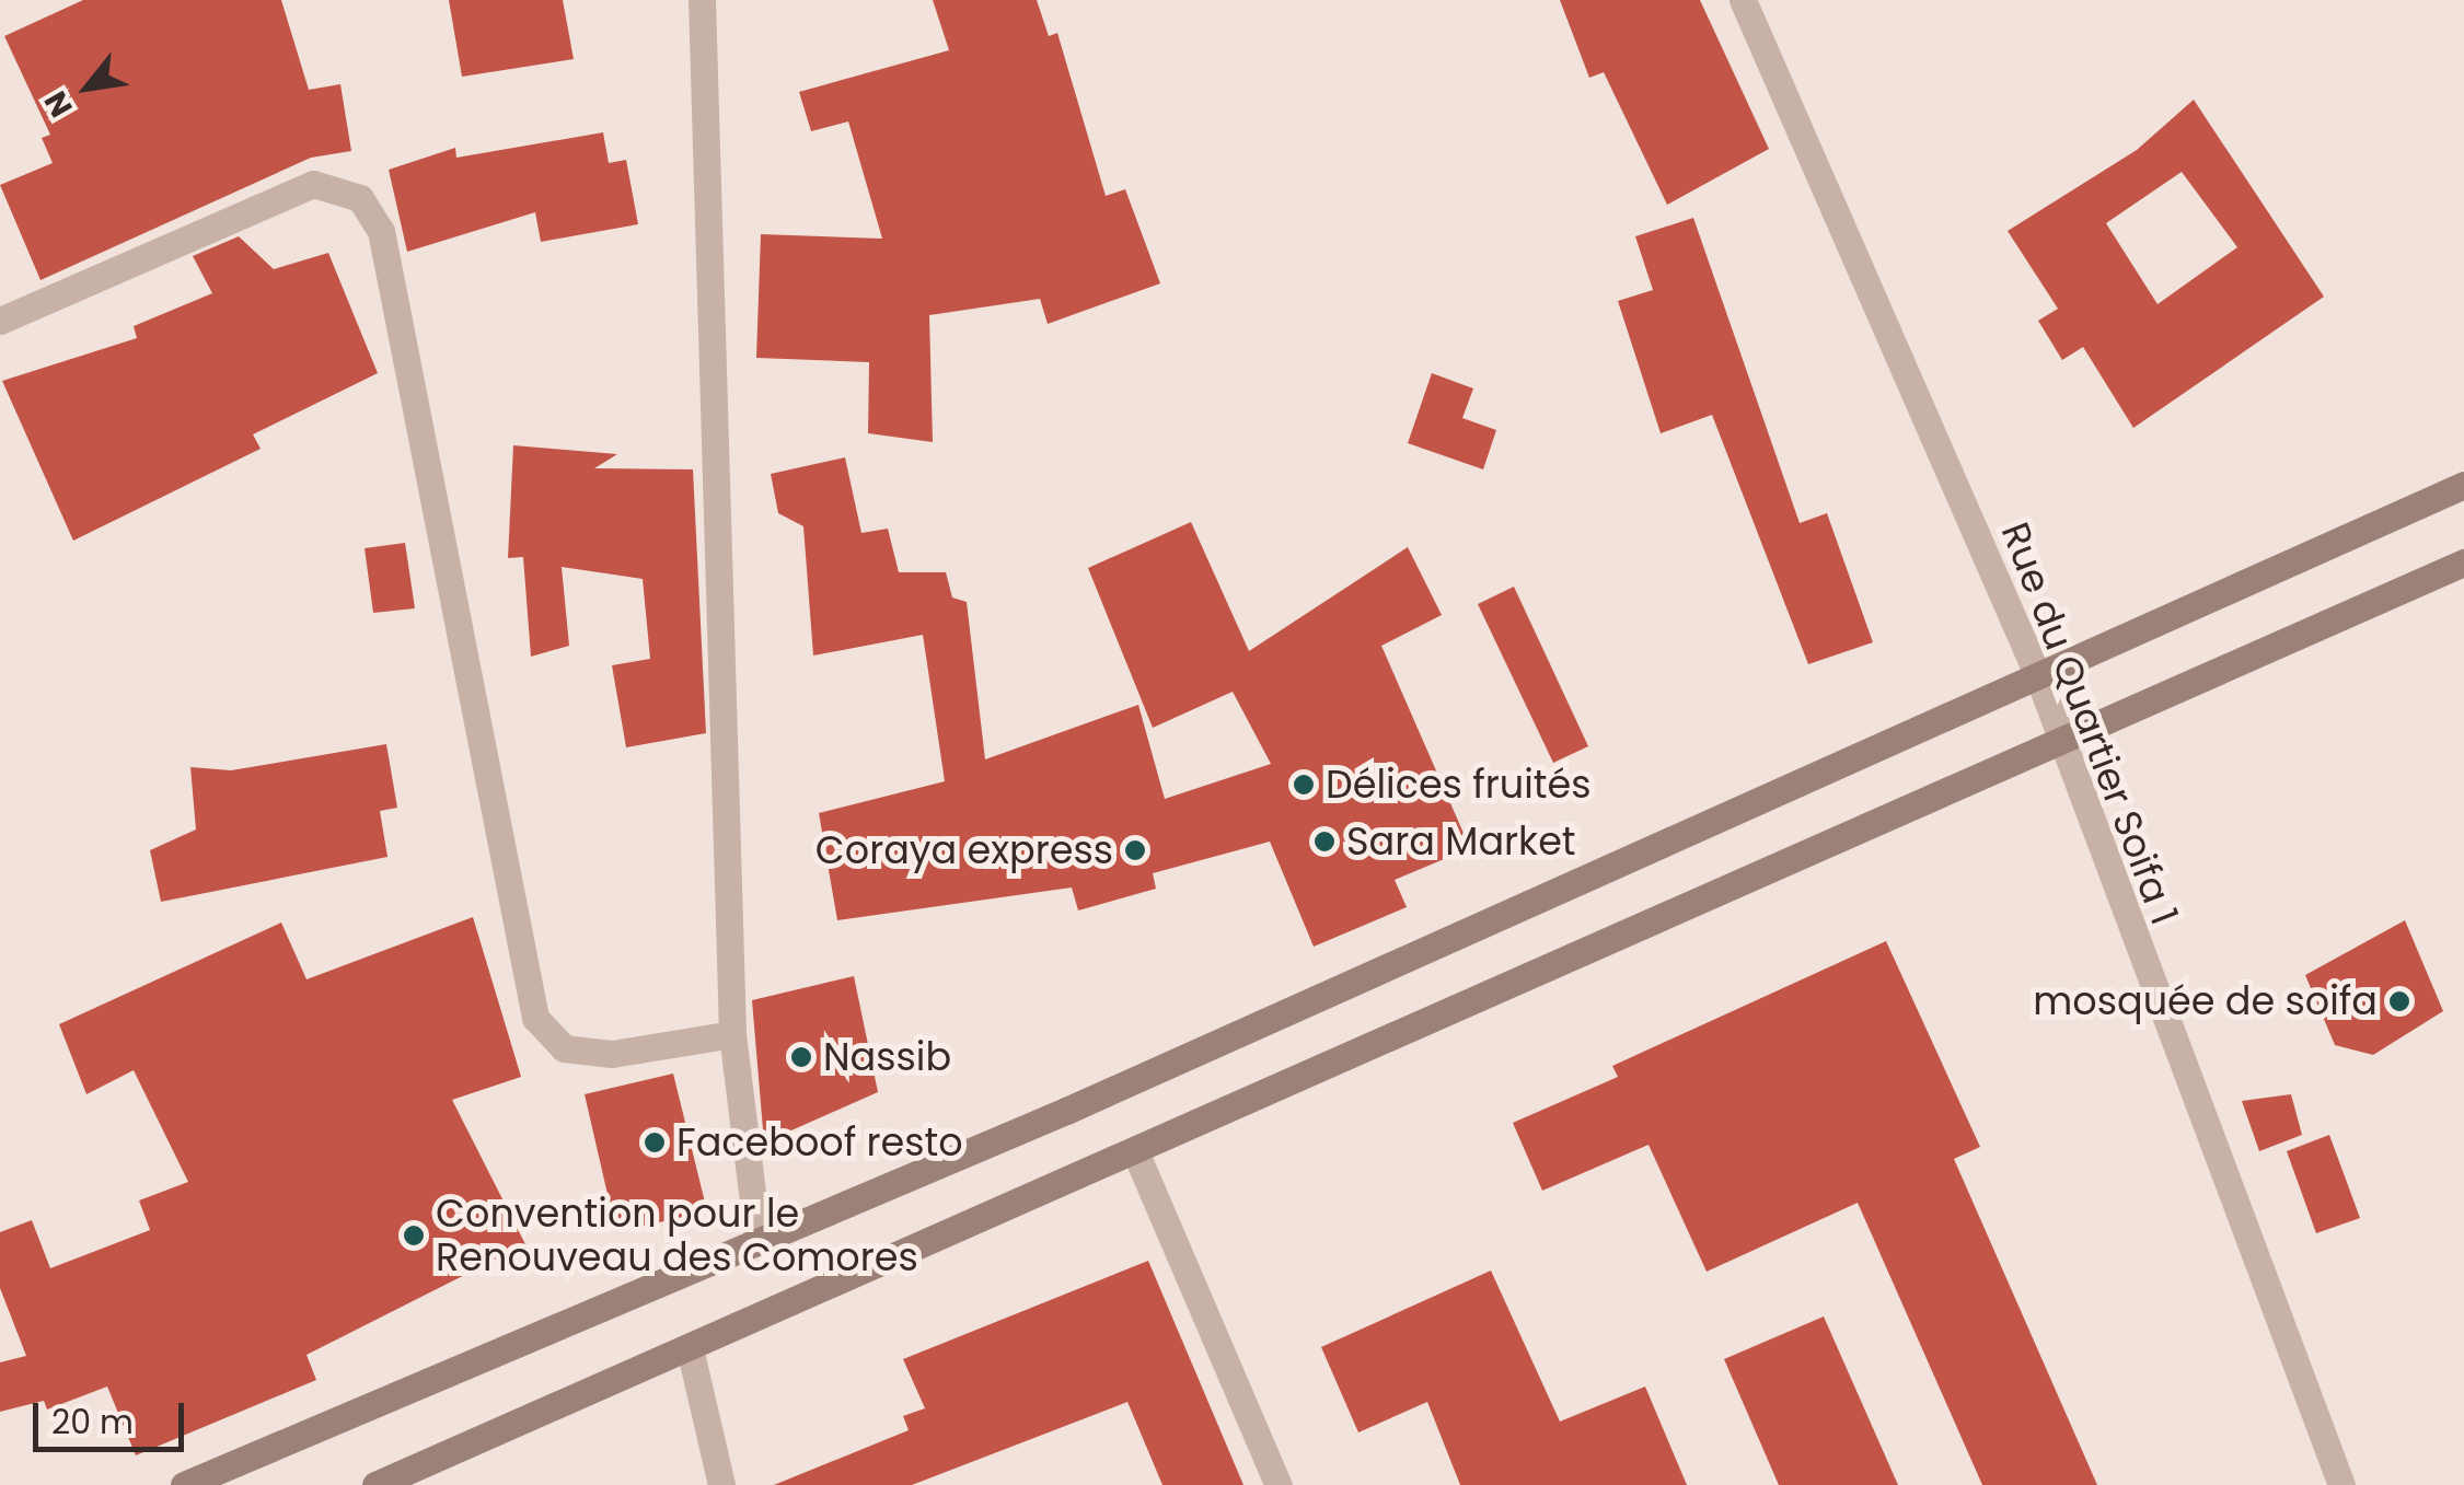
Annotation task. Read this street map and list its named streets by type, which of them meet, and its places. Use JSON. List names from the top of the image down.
{
  "streets": {
    "street": ["Rue du Quartier Soifa 1"]
  },
  "places": [
    "Délices fruités",
    "Sara Market",
    "Coraya express",
    "mosquée de soifa",
    "Nassib",
    "Faceboof resto",
    "Convention pour le Renouveau des Comores"
  ],
  "scale_bar": "20 m",
  "north": "bottom left"
}
